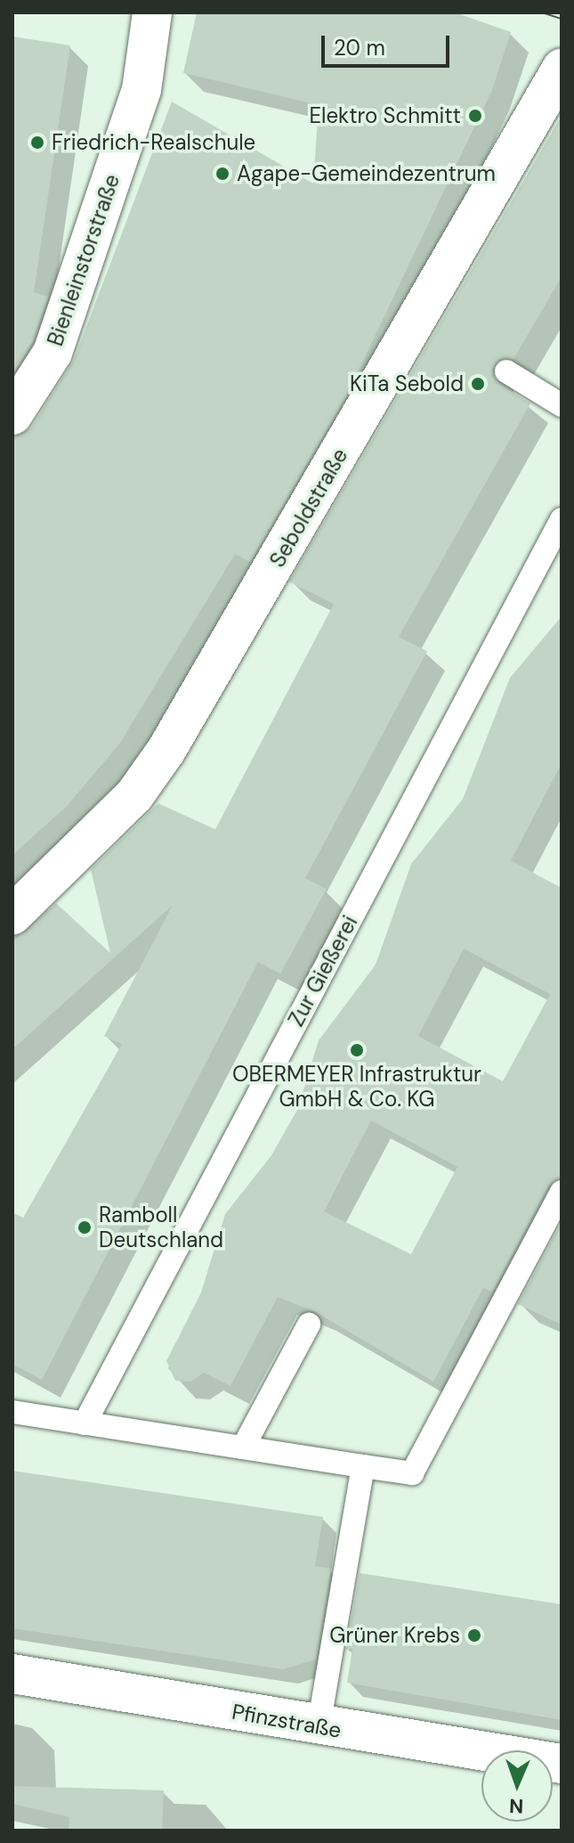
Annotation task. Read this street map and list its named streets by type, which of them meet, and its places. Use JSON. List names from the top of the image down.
{
  "streets": {
    "street": ["Bienleinstorstraße", "Seboldstraße", "Pfinzstraße"],
    "lane": ["Zur Gießerei"]
  },
  "places": [
    "Elektro Schmitt",
    "Friedrich-Realschule",
    "Agape-Gemeindezentrum",
    "KiTa Sebold",
    "OBERMEYER Infrastruktur GmbH & Co. KG",
    "Ramboll Deutschland",
    "Grüner Krebs"
  ],
  "scale_bar": "20 m",
  "north": "bottom"
}
